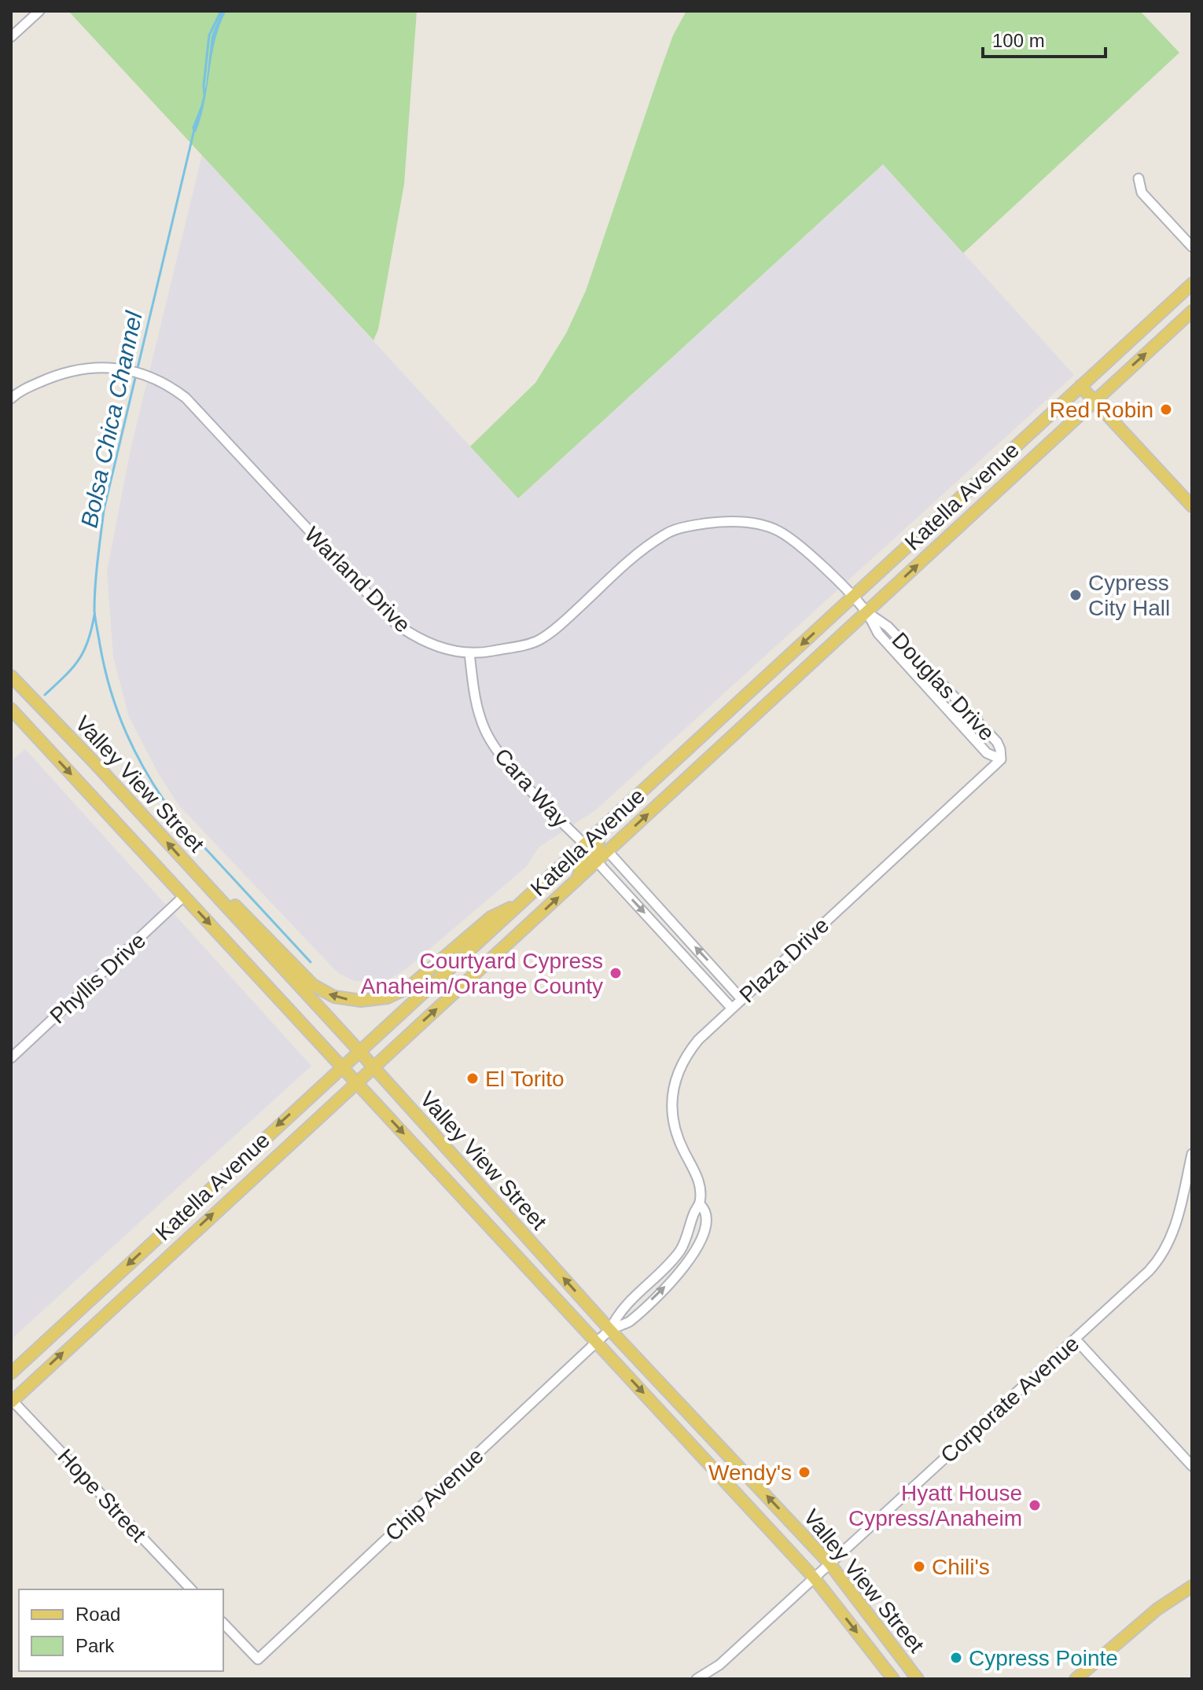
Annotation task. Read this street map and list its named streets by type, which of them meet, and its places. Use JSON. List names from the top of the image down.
{
  "streets": {
    "main road": ["Katella Avenue", "Valley View Street"],
    "street": [
      "Warland Drive",
      "Douglas Drive",
      "Cara Way",
      "Plaza Drive",
      "Phyllis Drive",
      "Corporate Avenue",
      "Chip Avenue",
      "Hope Street"
    ]
  },
  "crossings": [
    ["Katella Avenue", "Warland Drive"],
    ["Katella Avenue", "Douglas Drive"],
    ["Katella Avenue", "Valley View Street"],
    ["Katella Avenue", "Cara Way"],
    ["Katella Avenue", "Hope Street"],
    ["Warland Drive", "Douglas Drive"],
    ["Warland Drive", "Cara Way"],
    ["Douglas Drive", "Plaza Drive"],
    ["Valley View Street", "Plaza Drive"],
    ["Valley View Street", "Phyllis Drive"],
    ["Valley View Street", "Corporate Avenue"],
    ["Valley View Street", "Chip Avenue"],
    ["Plaza Drive", "Chip Avenue"]
  ],
  "water": ["Bolsa Chica Channel"],
  "places": [
    "Red Robin",
    "Cypress City Hall",
    "Courtyard Cypress Anaheim/Orange County",
    "El Torito",
    "Wendy's",
    "Hyatt House Cypress/Anaheim",
    "Chili's",
    "Cypress Pointe"
  ],
  "legend": ["Road", "Park"],
  "scale_bar": "100 m"
}
